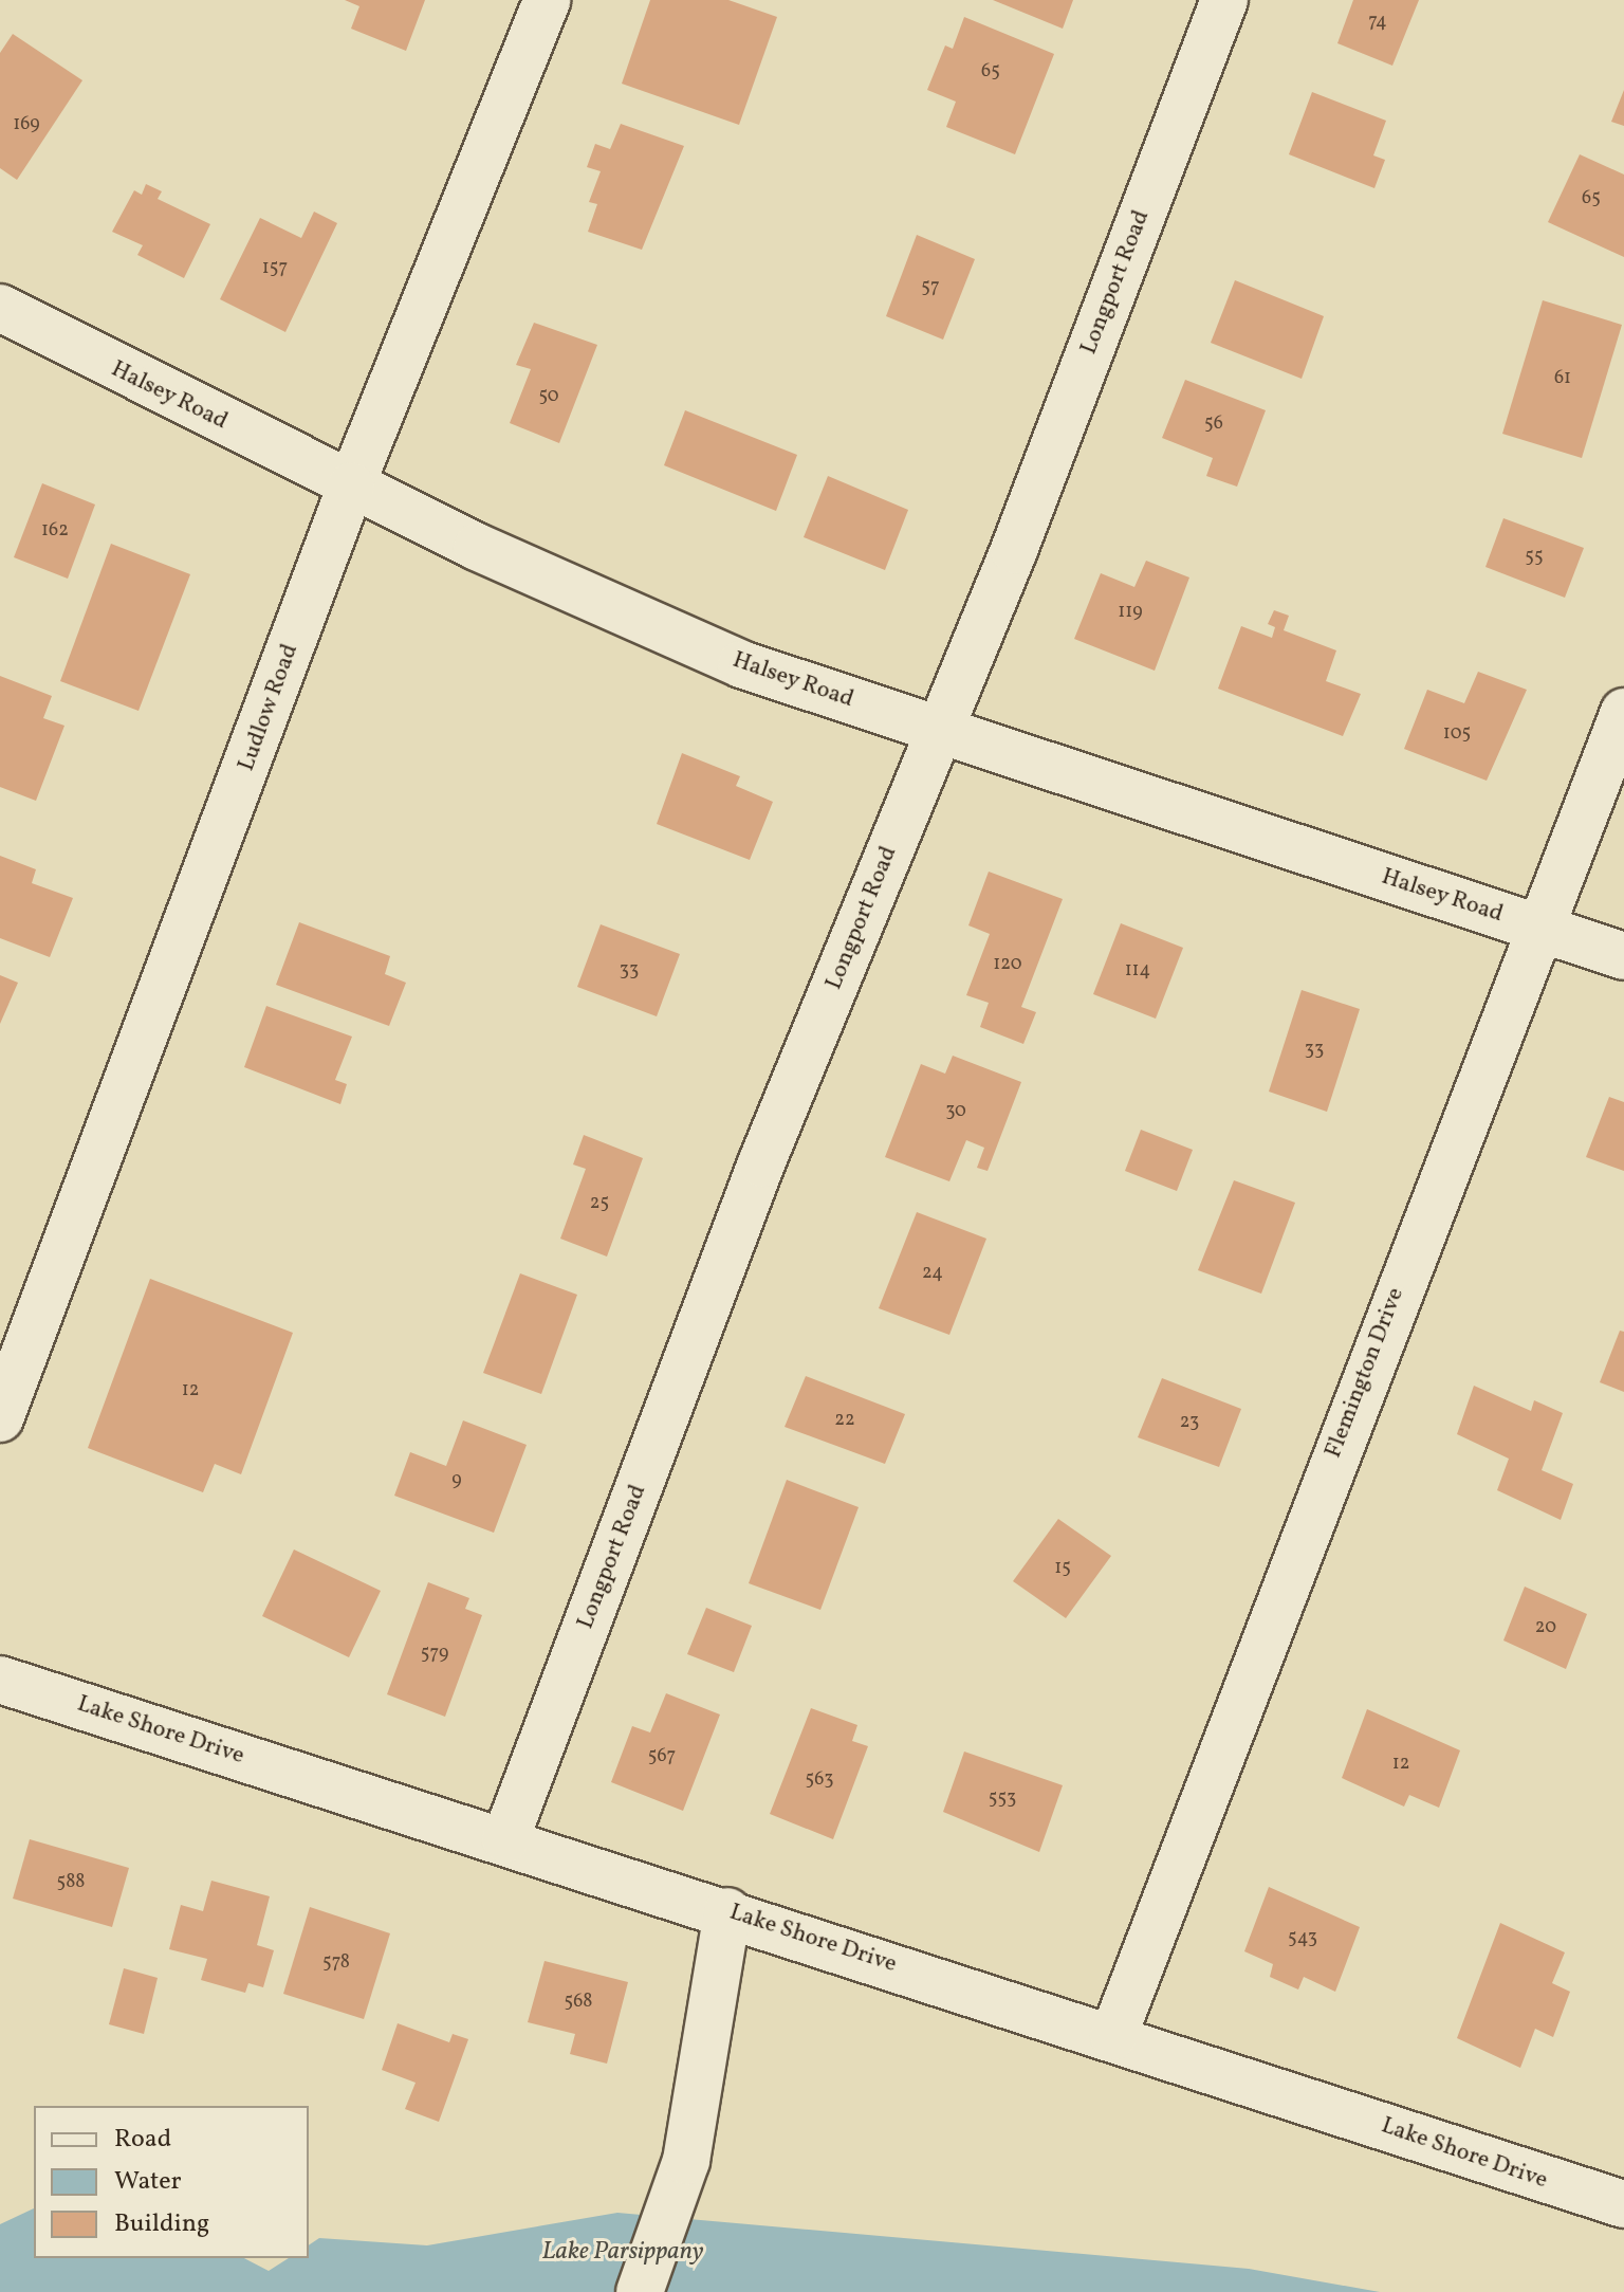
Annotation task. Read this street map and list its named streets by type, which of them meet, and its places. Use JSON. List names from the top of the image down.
{
  "streets": {
    "street": [
      "Longport Road",
      "Halsey Road",
      "Ludlow Road",
      "Flemington Drive",
      "Lake Shore Drive"
    ]
  },
  "crossings": [
    ["Longport Road", "Halsey Road"],
    ["Longport Road", "Lake Shore Drive"],
    ["Halsey Road", "Ludlow Road"],
    ["Halsey Road", "Flemington Drive"],
    ["Flemington Drive", "Lake Shore Drive"]
  ],
  "water": ["Lake Parsippany"],
  "house_numbers": [
    "74",
    "65",
    "169",
    "65",
    "157",
    "57",
    "61",
    "50",
    "56",
    "162",
    "55",
    "119",
    "105",
    "120",
    "33",
    "114",
    "33",
    "30",
    "25",
    "24",
    "12",
    "22",
    "23",
    "9",
    "15",
    "20",
    "579",
    "567",
    "12",
    "563",
    "553",
    "588",
    "543",
    "578",
    "568"
  ],
  "legend": ["Road", "Water", "Building"]
}
